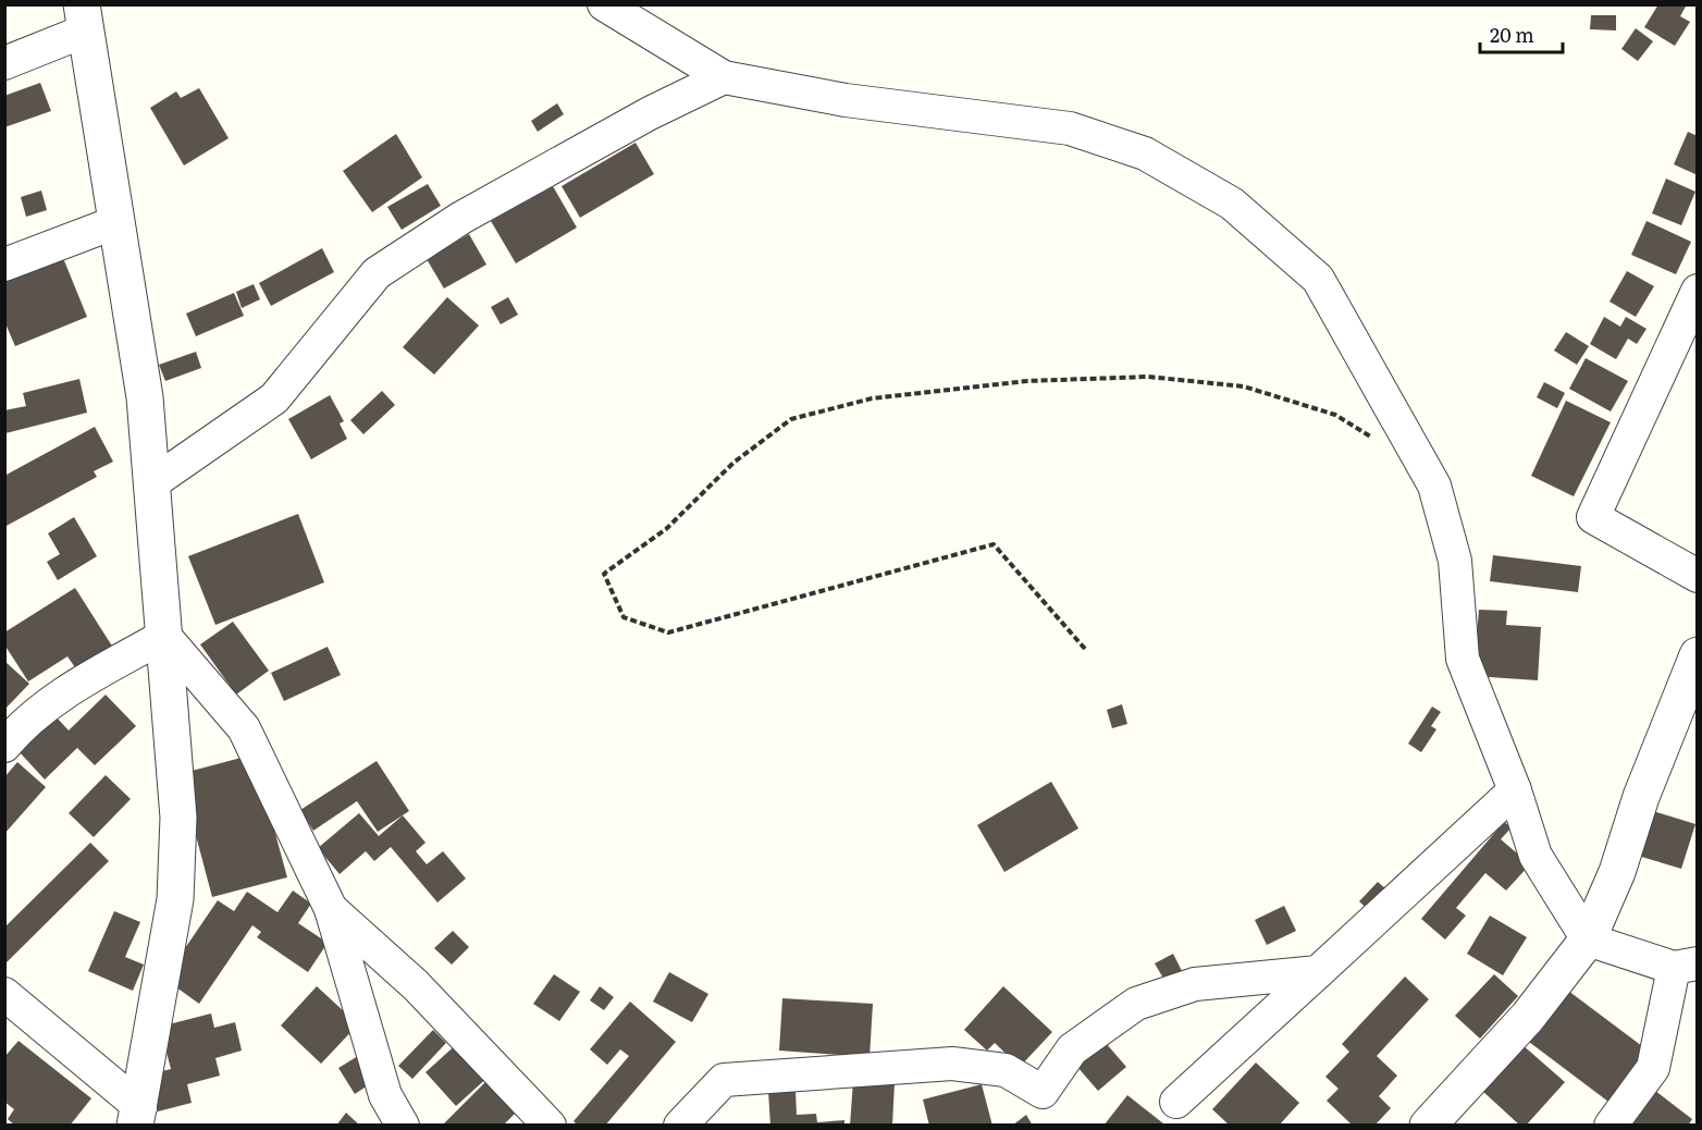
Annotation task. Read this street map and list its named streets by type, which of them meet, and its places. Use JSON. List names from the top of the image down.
{
  "scale_bar": "20 m"
}
